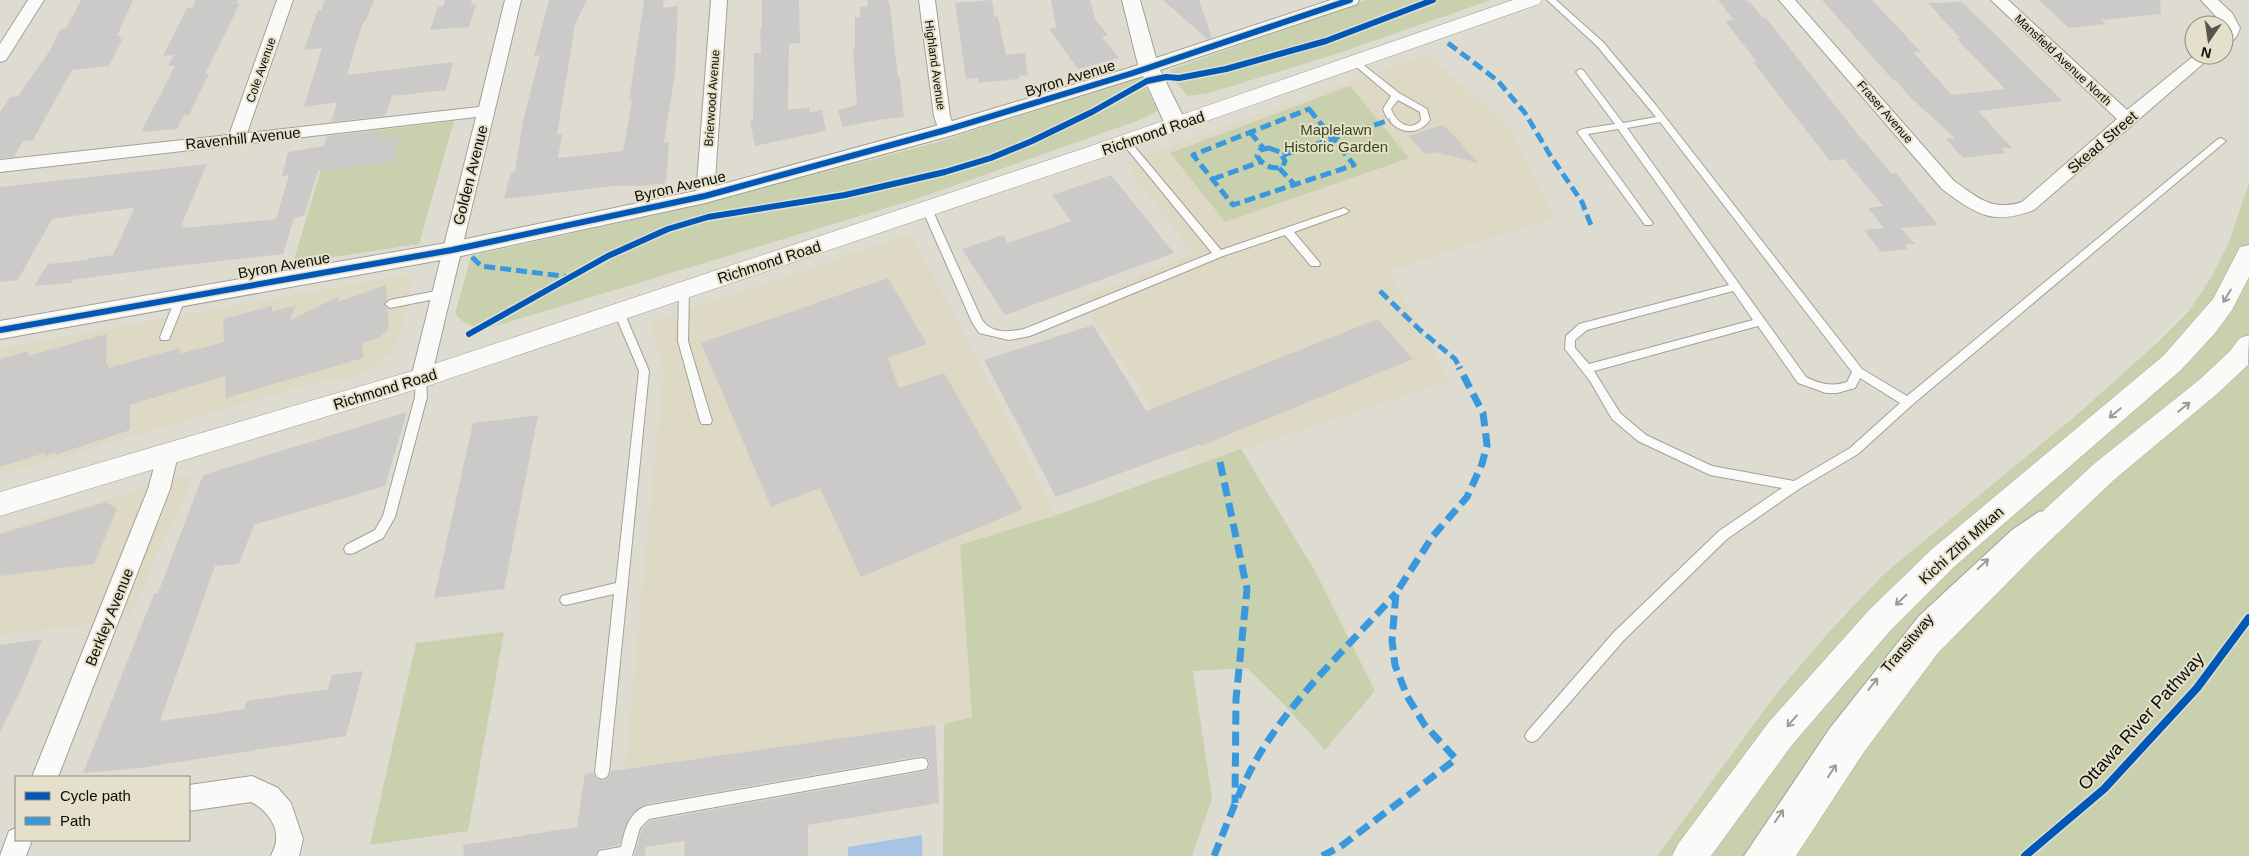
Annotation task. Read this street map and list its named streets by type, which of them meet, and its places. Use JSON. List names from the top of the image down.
{
  "streets": {
    "main road": ["Richmond Road", "Kichi Zībī Mīkan"],
    "street": [
      "Mansfield Avenue North",
      "Highland Avenue",
      "Cole Avenue",
      "Byron Avenue",
      "Brierwood Avenue",
      "Fraser Avenue",
      "Ravenhill Avenue",
      "Skead Street",
      "Golden Avenue",
      "Berkley Avenue"
    ],
    "lane": ["Transitway"],
    "cycle path": ["Ottawa River Pathway"]
  },
  "crossings": [
    ["Mansfield Avenue North", "Skead Street"],
    ["Highland Avenue", "Byron Avenue"],
    ["Cole Avenue", "Ravenhill Avenue"],
    ["Byron Avenue", "Brierwood Avenue"],
    ["Byron Avenue", "Golden Avenue"],
    ["Fraser Avenue", "Skead Street"],
    ["Richmond Road", "Golden Avenue"],
    ["Richmond Road", "Berkley Avenue"],
    ["Ravenhill Avenue", "Golden Avenue"]
  ],
  "one_way": ["Transitway"],
  "parks": ["Maplelawn Historic Garden"],
  "legend": ["Cycle path", "Path"],
  "north": "bottom"
}
